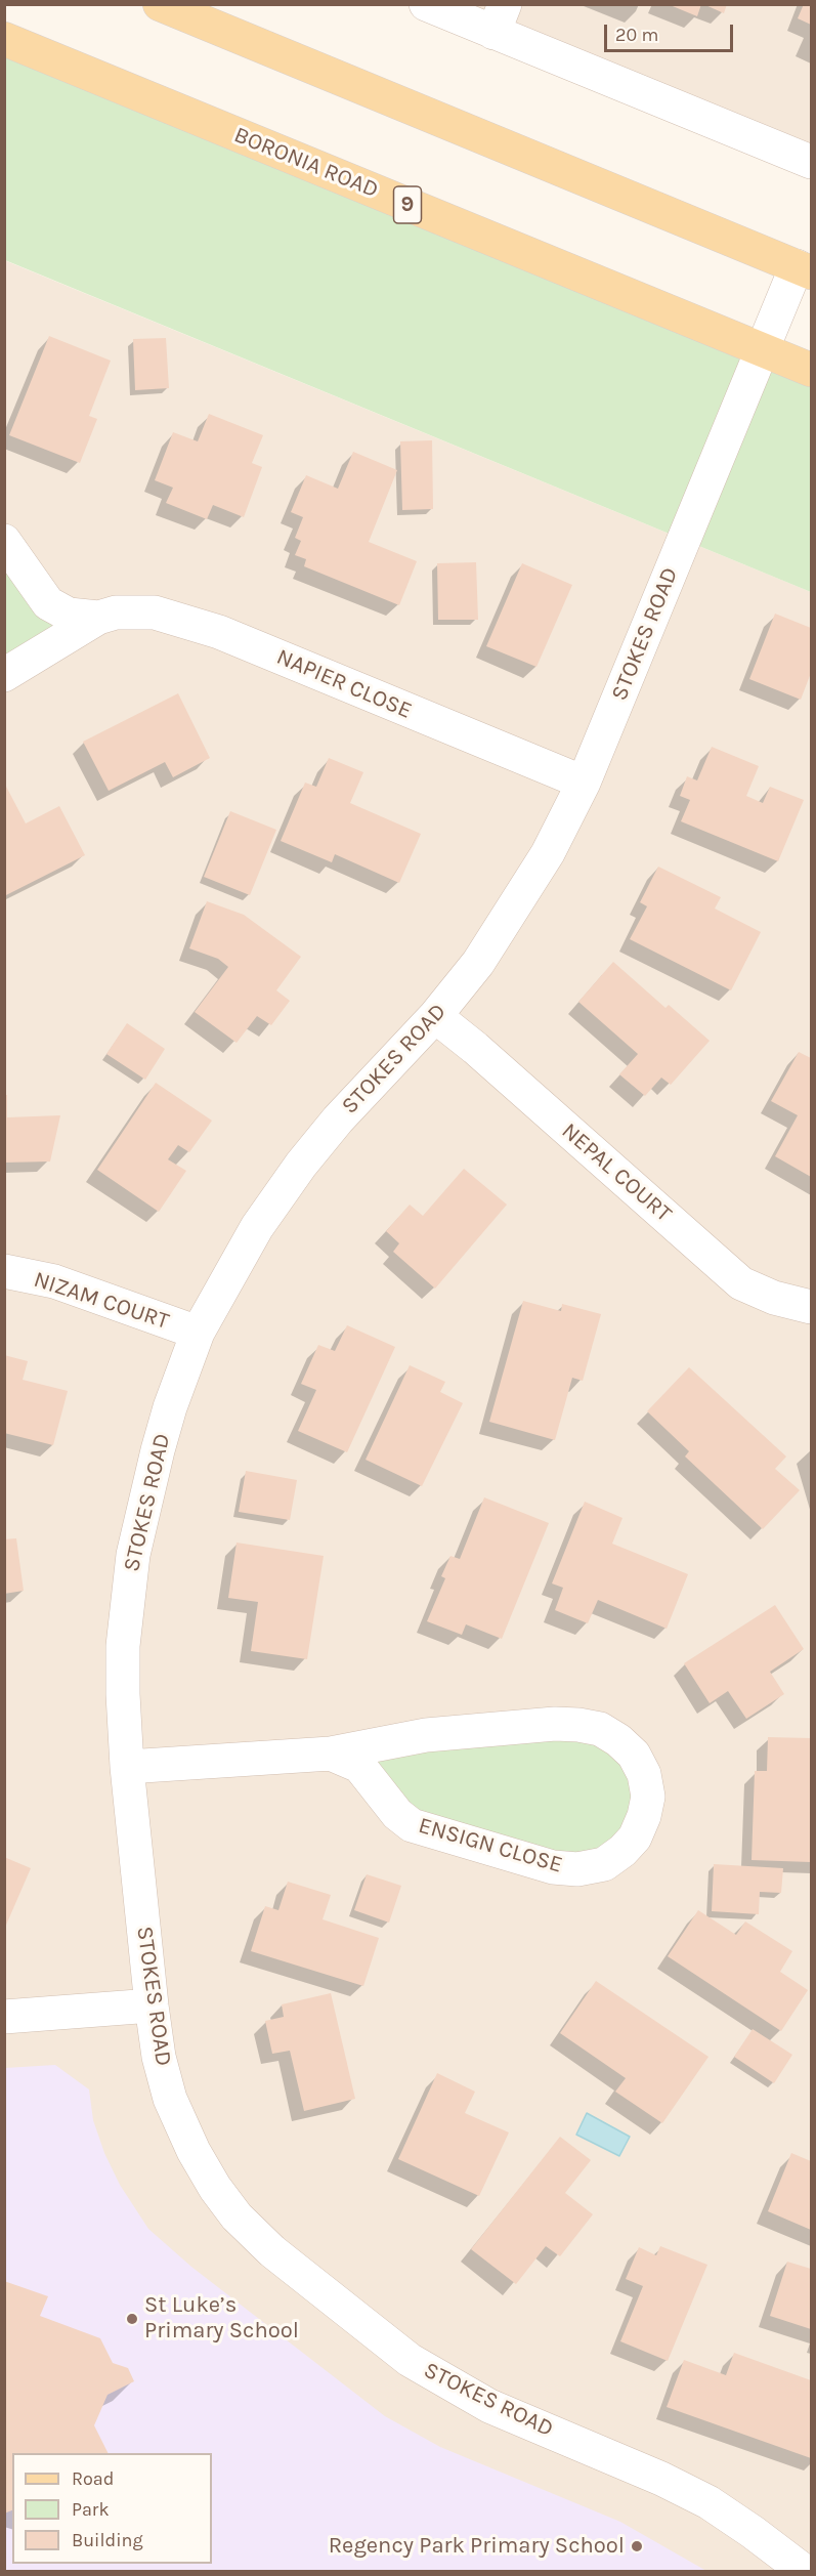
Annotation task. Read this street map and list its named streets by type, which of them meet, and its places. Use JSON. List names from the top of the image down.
{
  "streets": {
    "main road": ["BORONIA ROAD", "9"],
    "street": [
      "STOKES ROAD",
      "NAPIER CLOSE",
      "NEPAL COURT",
      "NIZAM COURT",
      "ENSIGN CLOSE"
    ]
  },
  "crossings": [
    ["BORONIA ROAD", "STOKES ROAD"],
    ["STOKES ROAD", "NAPIER CLOSE"],
    ["STOKES ROAD", "NEPAL COURT"],
    ["STOKES ROAD", "NIZAM COURT"],
    ["STOKES ROAD", "ENSIGN CLOSE"]
  ],
  "places": ["St Luke’s Primary School", "Regency Park Primary School"],
  "legend": ["Road", "Park", "Building"],
  "scale_bar": "20 m"
}
